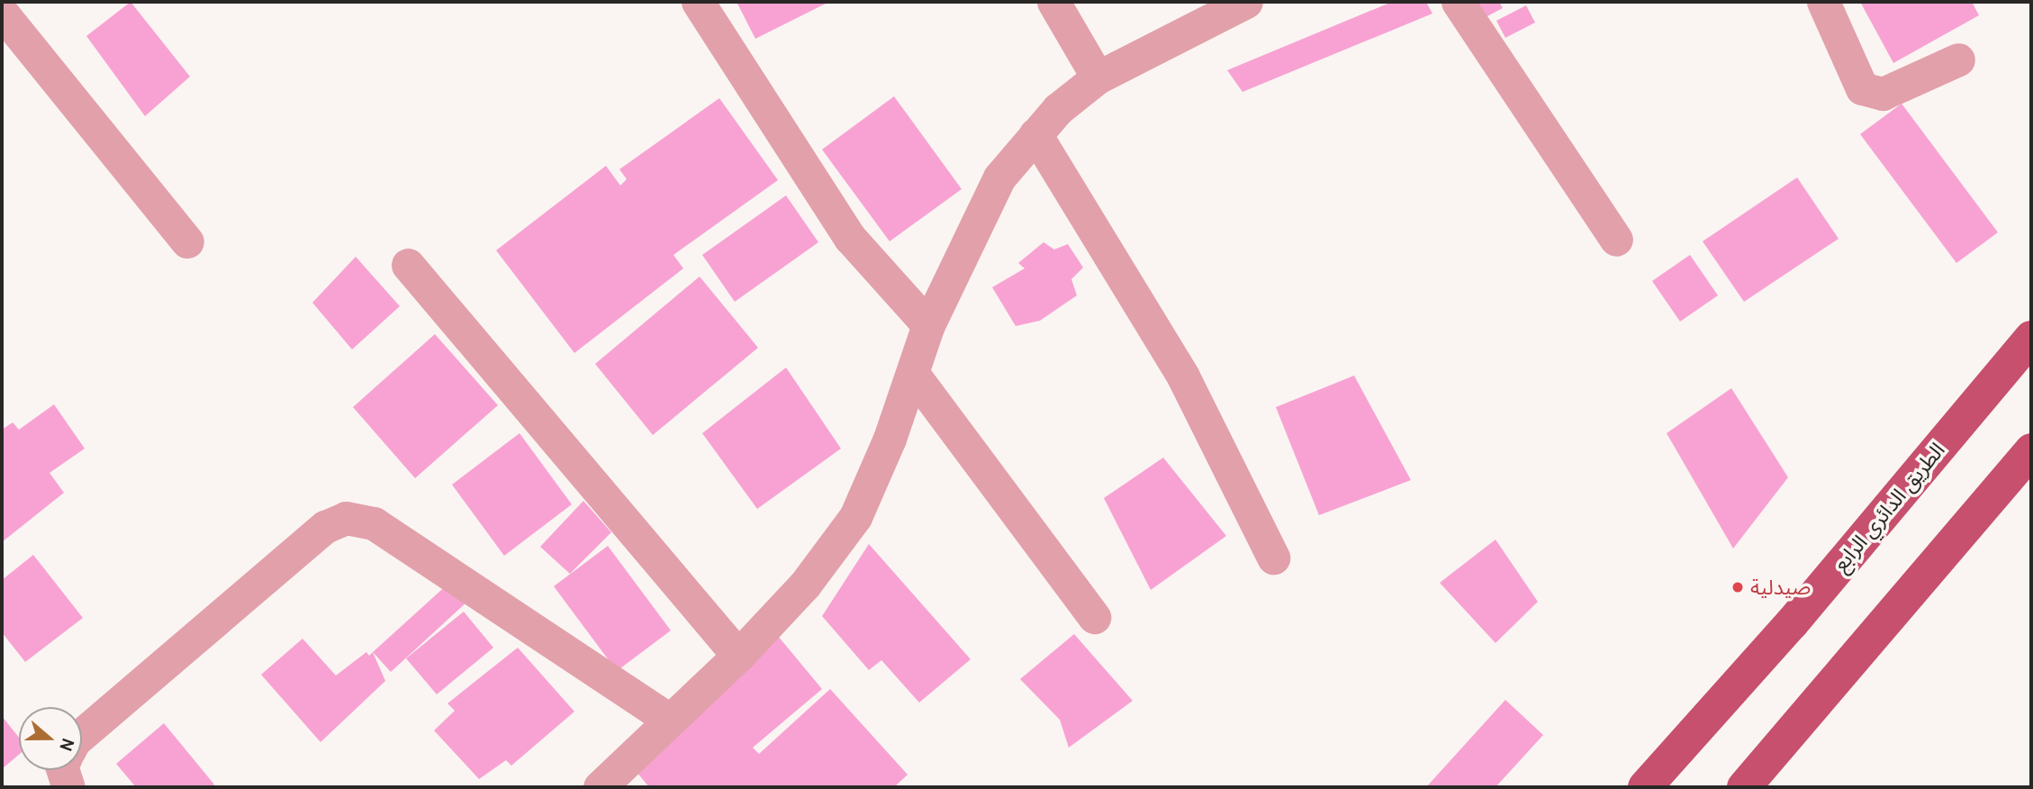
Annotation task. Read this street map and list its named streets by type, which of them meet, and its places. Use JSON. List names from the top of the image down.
{
  "streets": {
    "main road": ["الطريق الدائري الرابع"]
  },
  "places": ["صيدلية"],
  "north": "right"
}
